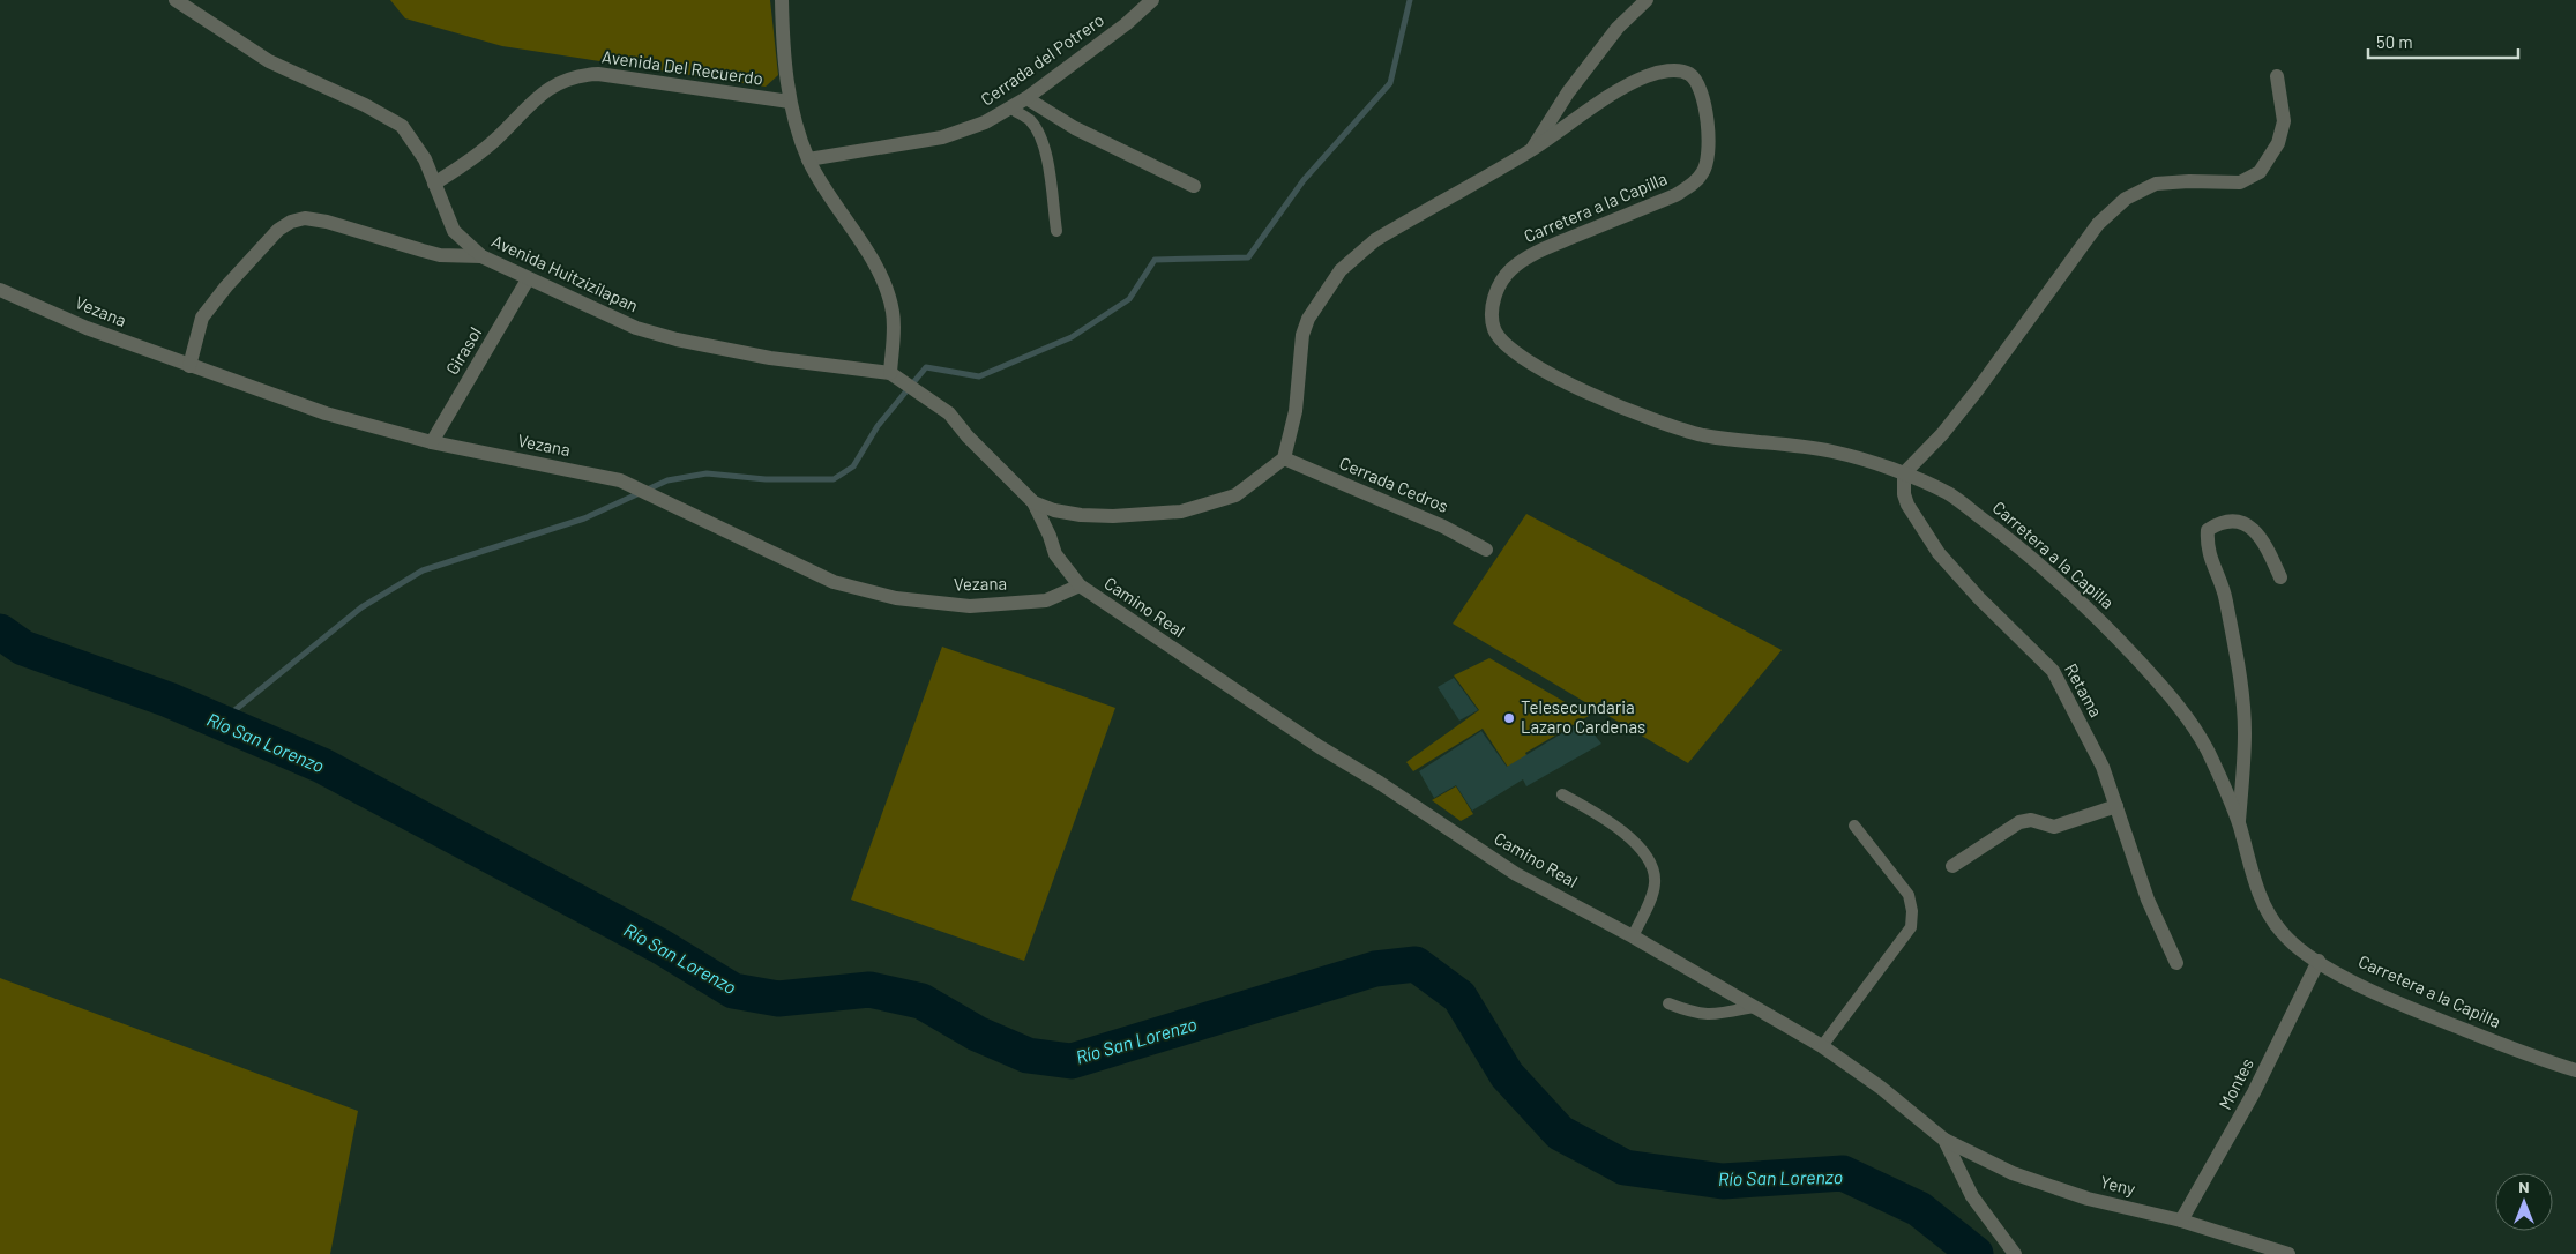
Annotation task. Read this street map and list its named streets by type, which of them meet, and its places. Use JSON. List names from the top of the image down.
{
  "streets": {
    "street": [
      "Cerrada del Potrero",
      "Avenida Del Recuerdo",
      "Carretera a la Capilla",
      "Avenida Huitzizilapan",
      "Vezana",
      "Girasol",
      "Cerrada Cedros",
      "Camino Real",
      "Retama",
      "Montes",
      "Yeny"
    ]
  },
  "crossings": [
    ["Avenida Del Recuerdo", "Avenida Huitzizilapan"],
    ["Carretera a la Capilla", "Cerrada Cedros"],
    ["Carretera a la Capilla", "Retama"],
    ["Carretera a la Capilla", "Montes"],
    ["Avenida Huitzizilapan", "Girasol"],
    ["Vezana", "Girasol"],
    ["Vezana", "Camino Real"],
    ["Camino Real", "Yeny"],
    ["Montes", "Yeny"]
  ],
  "water": ["Río San Lorenzo"],
  "places": ["Telesecundaria Lazaro Cardenas"],
  "scale_bar": "50 m",
  "north": "top"
}
